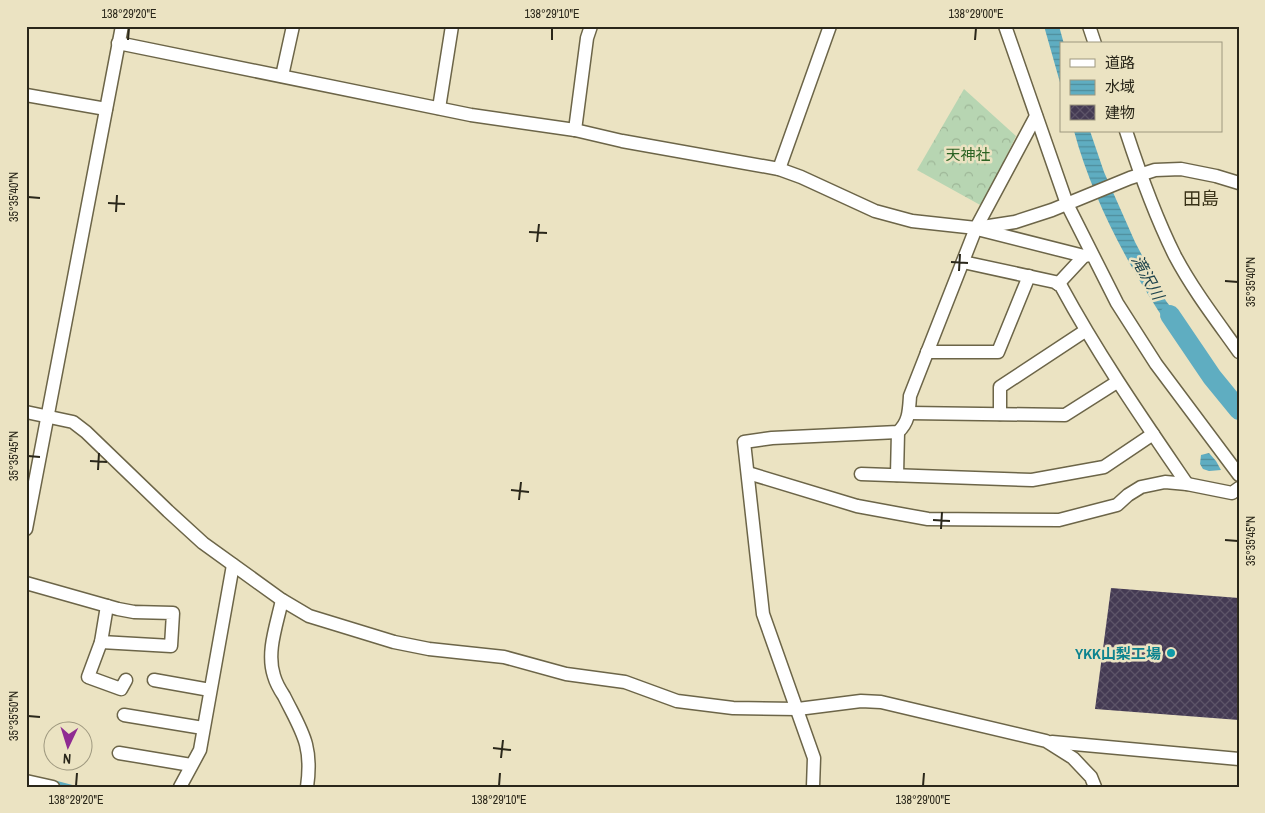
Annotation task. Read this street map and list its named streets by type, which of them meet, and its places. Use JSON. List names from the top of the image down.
{
  "districts": ["田島"],
  "water": ["滝沢川"],
  "parks": ["天神社"],
  "places": ["YKK山梨工場"],
  "legend": ["道路", "水域", "建物"],
  "north": "bottom",
  "coordinates": [
    "138°29'20\"E",
    "138°29'10\"E",
    "138°29'00\"E",
    "35°35'40\"N",
    "35°35'45\"N",
    "35°35'50\"N"
  ]
}
